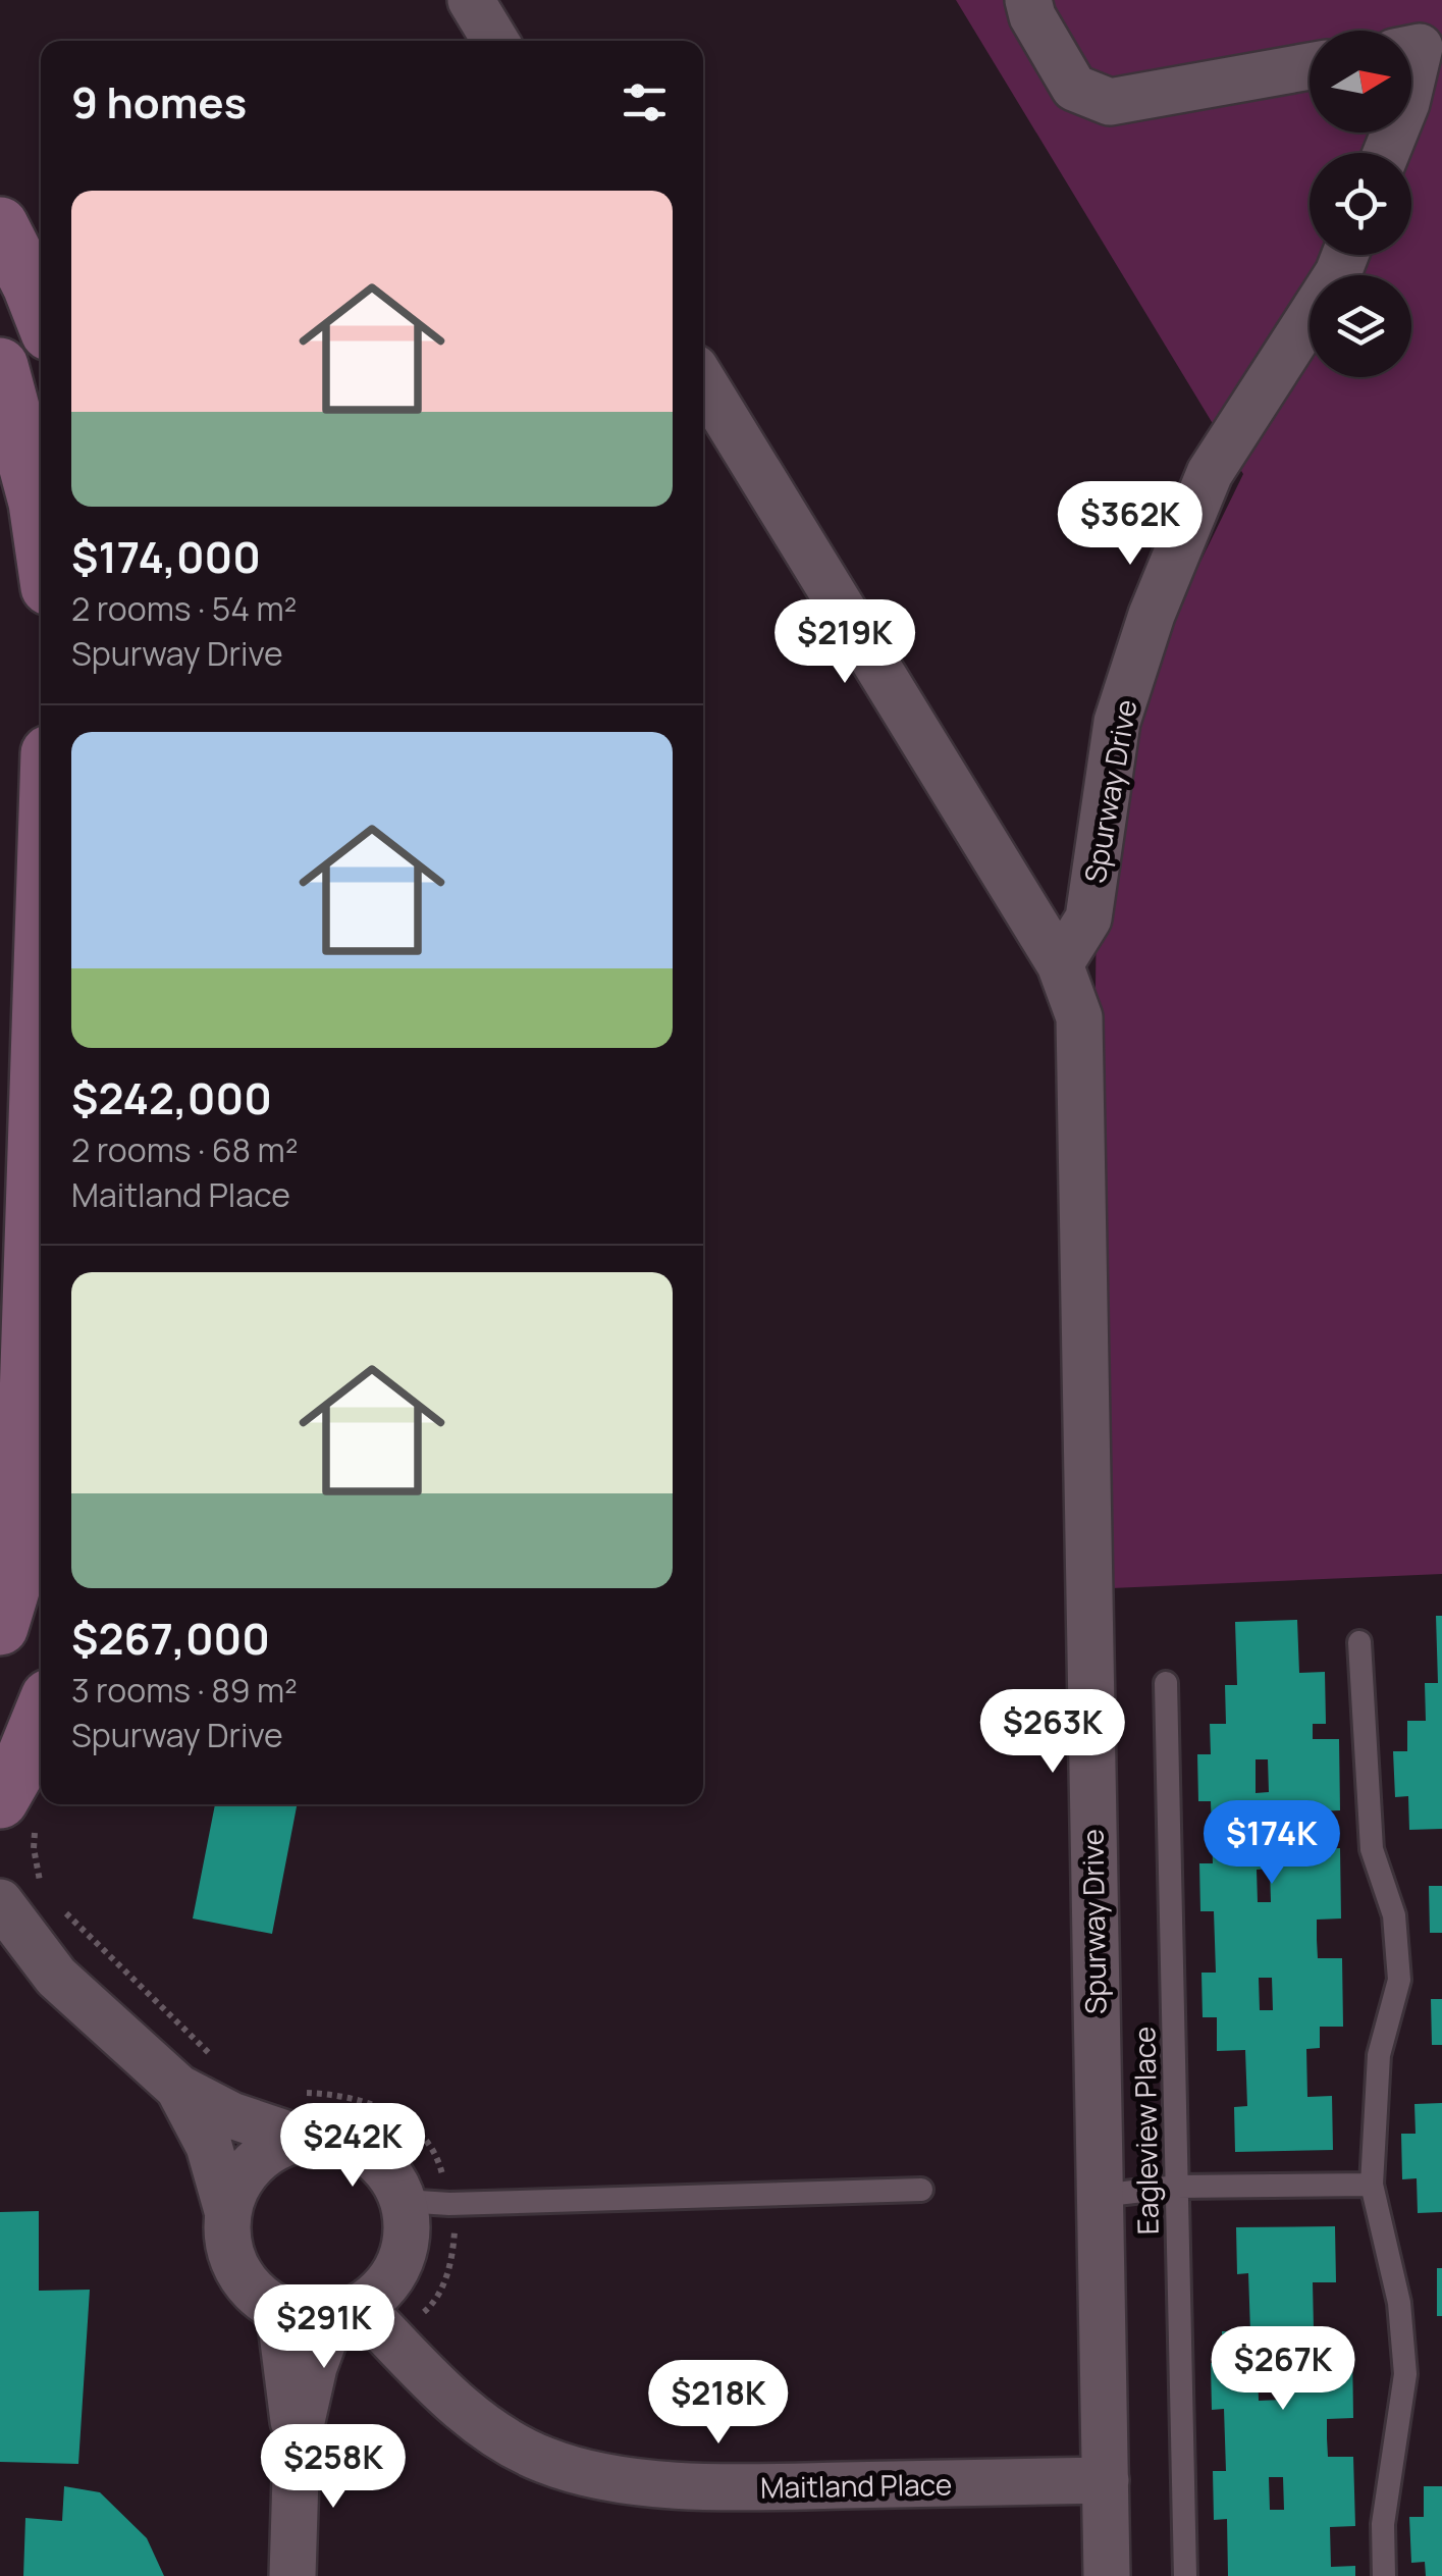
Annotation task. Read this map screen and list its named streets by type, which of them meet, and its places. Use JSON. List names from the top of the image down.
{
  "streets": {
    "street": ["Spurway Drive", "Maitland Place"],
    "lane": ["Eagleview Place"]
  },
  "crossings": [
    ["Spurway Drive", "Maitland Place"]
  ],
  "north": "right",
  "page": {
    "heading": "9 homes",
    "list": [
      {
        "name": "$174,000",
        "note": "2 rooms · 54 m² · Spurway Drive"
      },
      {
        "name": "$242,000",
        "note": "2 rooms · 68 m² · Maitland Place"
      },
      {
        "name": "$267,000",
        "note": "3 rooms · 89 m² · Spurway Drive"
      }
    ],
    "price": [
      "$362K",
      "$219K",
      "$263K",
      "$174K",
      "$242K",
      "$291K",
      "$267K",
      "$218K",
      "$258K"
    ]
  }
}
